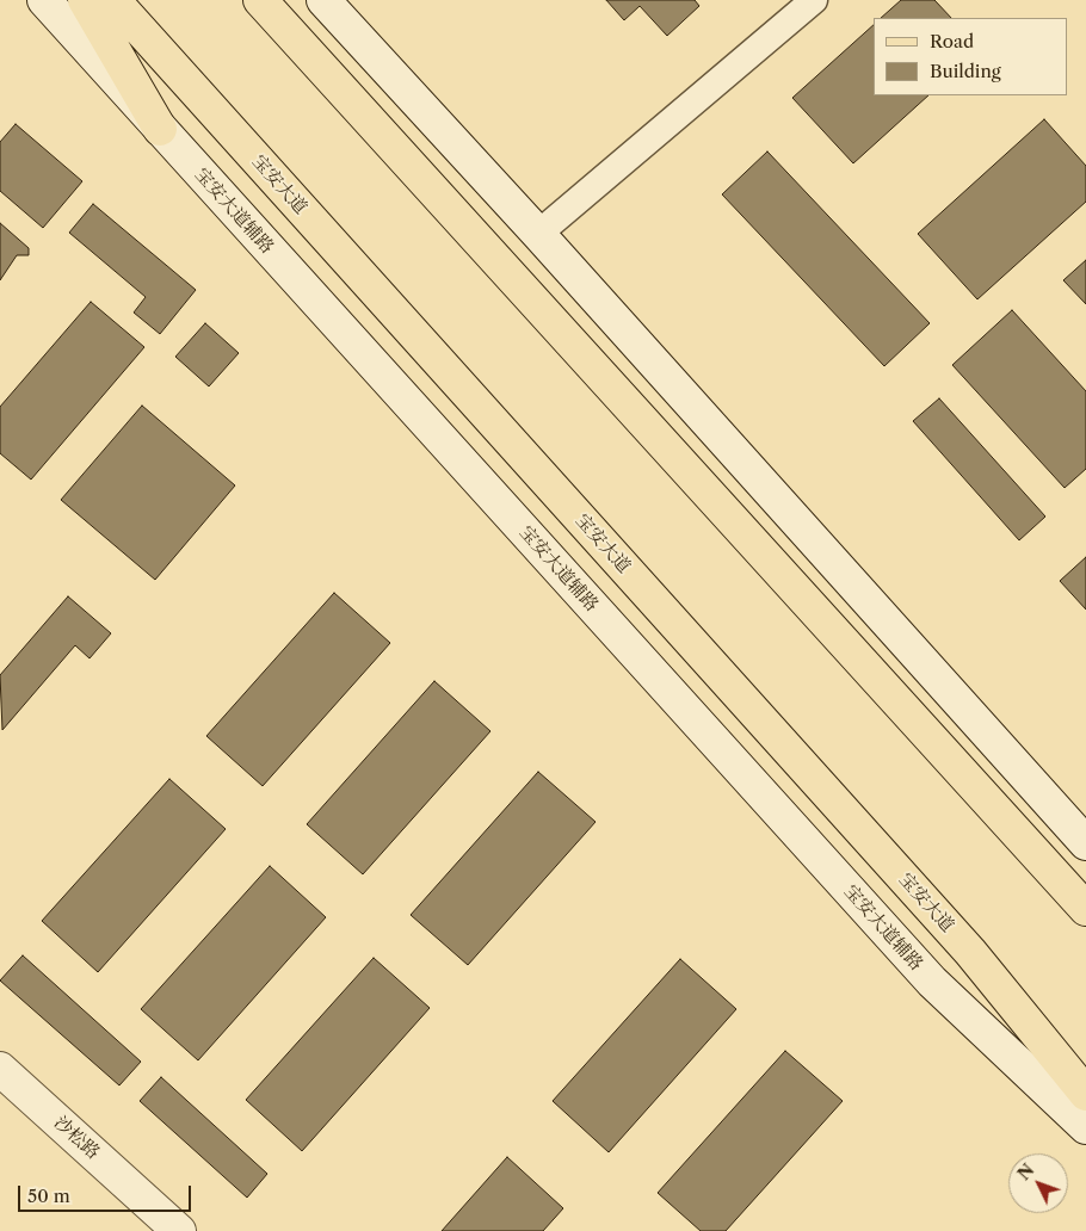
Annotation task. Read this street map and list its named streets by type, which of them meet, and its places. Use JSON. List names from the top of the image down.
{
  "streets": {
    "main road": ["宝安大道", "宝安大道辅路", "沙松路"]
  },
  "legend": ["Road", "Building"],
  "scale_bar": "50 m",
  "north": "top left"
}
